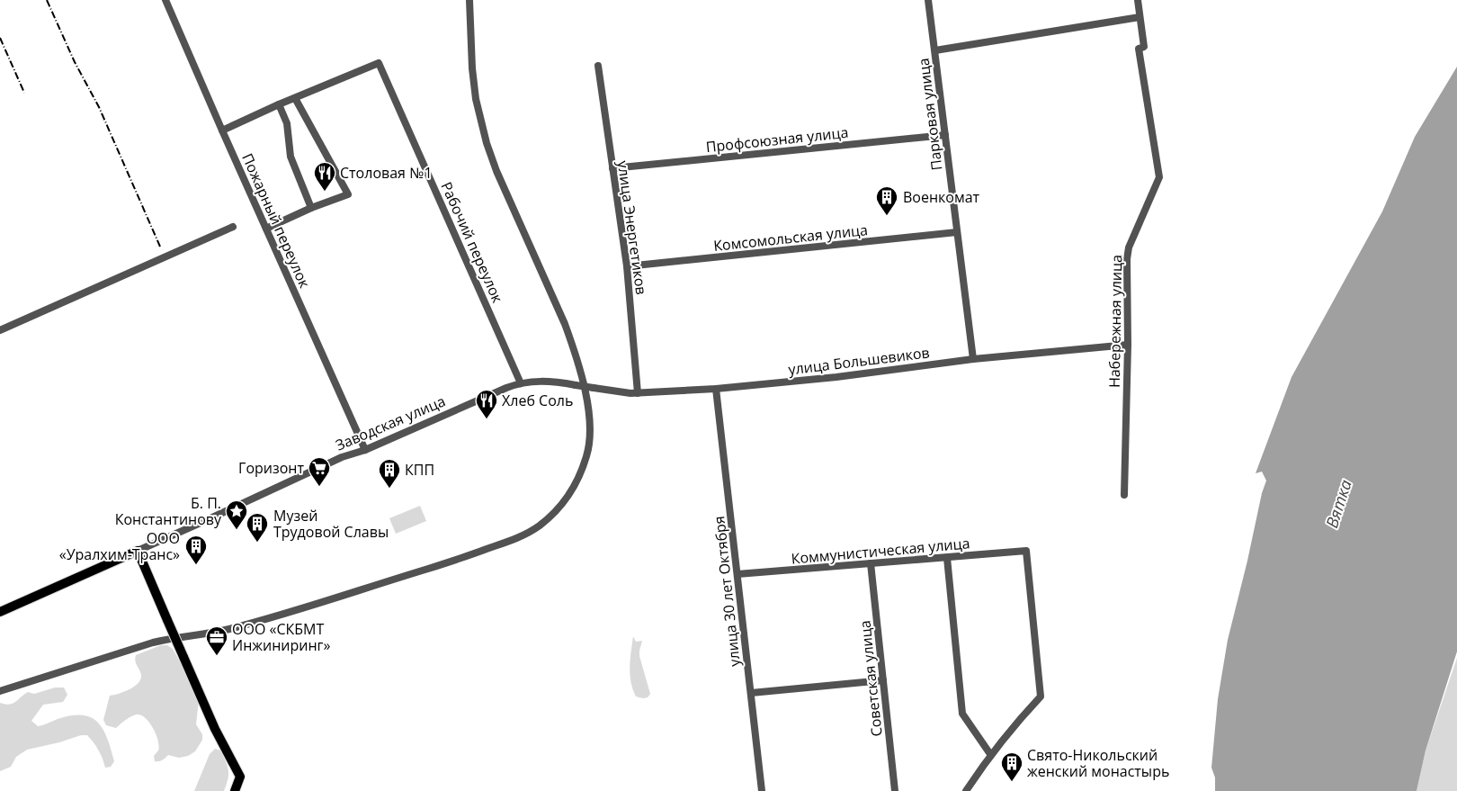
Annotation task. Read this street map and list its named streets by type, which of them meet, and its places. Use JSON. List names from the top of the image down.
{
  "streets": {
    "main road": ["Заводская улица"],
    "street": [
      "Парковая улица",
      "Профсоюзная улица",
      "Пожарный переулок",
      "улица Энергетиков",
      "Комсомольская улица",
      "Рабочий переулок",
      "Набережная улица",
      "улица Большевиков",
      "Коммунистическая улица",
      "улица 30 лет Октября",
      "Советская улица"
    ]
  },
  "crossings": [
    ["Парковая улица", "Профсоюзная улица"],
    ["Парковая улица", "Комсомольская улица"],
    ["Парковая улица", "улица Большевиков"],
    ["Профсоюзная улица", "улица Энергетиков"],
    ["Пожарный переулок", "Заводская улица"],
    ["улица Энергетиков", "Комсомольская улица"],
    ["улица Энергетиков", "улица Большевиков"],
    ["Рабочий переулок", "Заводская улица"],
    ["Набережная улица", "улица Большевиков"],
    ["улица Большевиков", "Заводская улица"],
    ["улица Большевиков", "улица 30 лет Октября"],
    ["Коммунистическая улица", "улица 30 лет Октября"],
    ["Коммунистическая улица", "Советская улица"]
  ],
  "water": ["Вятка"],
  "places": {
    "restaurant": ["Столовая №1", "Хлеб Соль"],
    "building": [
      "Военкомат",
      "КПП",
      "Музей Трудовой Славы",
      "ООО «Уралхим-Транс»",
      "Свято-Никольский женский монастырь"
    ],
    "supermarket": ["Горизонт"],
    "place": ["Б. П. Константинову"],
    "office": ["ООО «СКБМТ Инжиниринг»"]
  }
}
